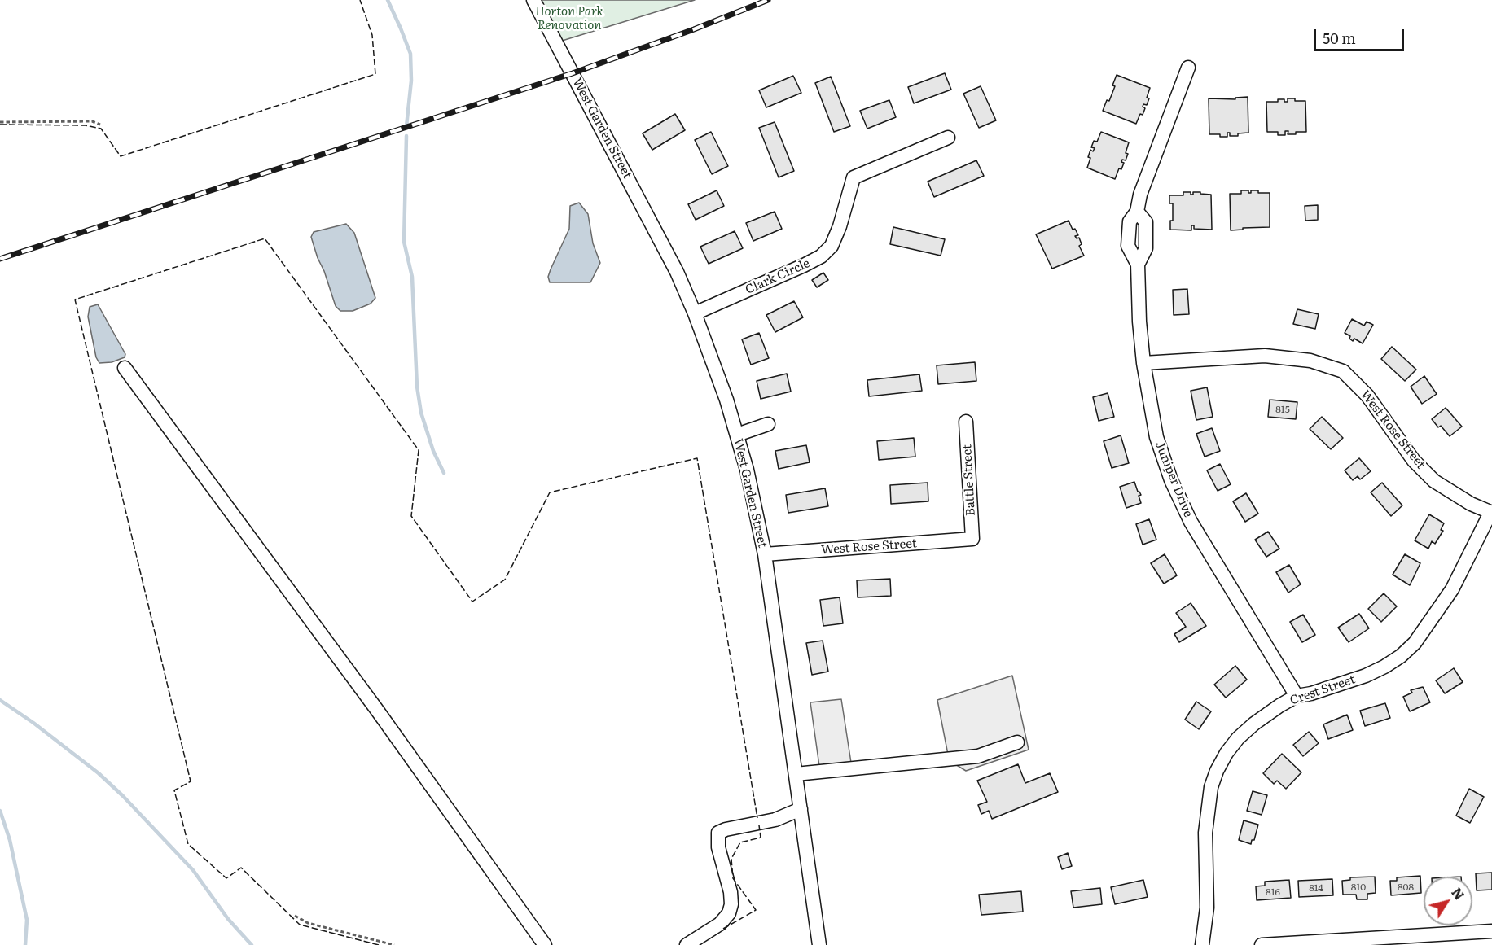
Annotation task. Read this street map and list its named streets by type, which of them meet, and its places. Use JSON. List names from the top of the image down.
{
  "streets": {
    "street": [
      "West Garden Street",
      "Clark Circle",
      "West Rose Street",
      "Juniper Drive",
      "Battle Street",
      "Crest Street"
    ]
  },
  "crossings": [
    ["West Garden Street", "Clark Circle"],
    ["West Garden Street", "West Rose Street"],
    ["West Rose Street", "Juniper Drive"],
    ["West Rose Street", "Battle Street"],
    ["West Rose Street", "Crest Street"],
    ["Juniper Drive", "Crest Street"]
  ],
  "parks": ["Horton Park Renovation"],
  "house_numbers": [
    "815",
    "810",
    "808",
    "814",
    "816"
  ],
  "scale_bar": "50 m",
  "north": "top right"
}
